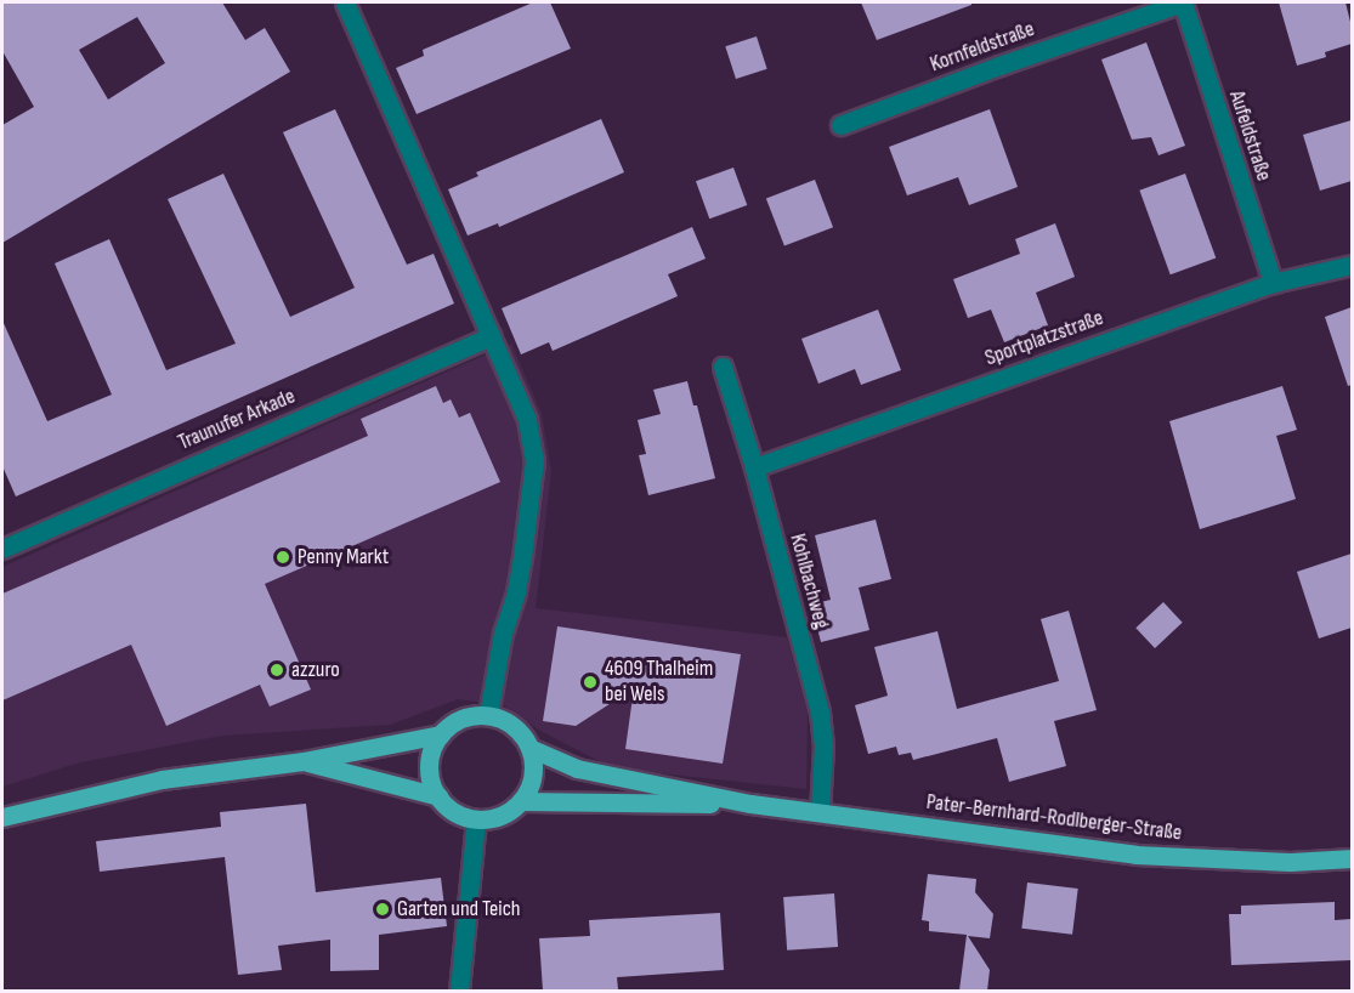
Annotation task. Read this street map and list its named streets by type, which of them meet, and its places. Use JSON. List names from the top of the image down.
{
  "streets": {
    "main road": ["Pater-Bernhard-Rodlberger-Straße"],
    "street": [
      "Kornfeldstraße",
      "Aufeldstraße",
      "Sportplatzstraße",
      "Traunufer Arkade",
      "Kohlbachweg"
    ]
  },
  "crossings": [
    ["Kornfeldstraße", "Aufeldstraße"],
    ["Aufeldstraße", "Sportplatzstraße"],
    ["Sportplatzstraße", "Kohlbachweg"],
    ["Kohlbachweg", "Pater-Bernhard-Rodlberger-Straße"]
  ],
  "places": [
    "Penny Markt",
    "azzuro",
    "4609 Thalheim bei Wels",
    "Garten und Teich"
  ]
}
